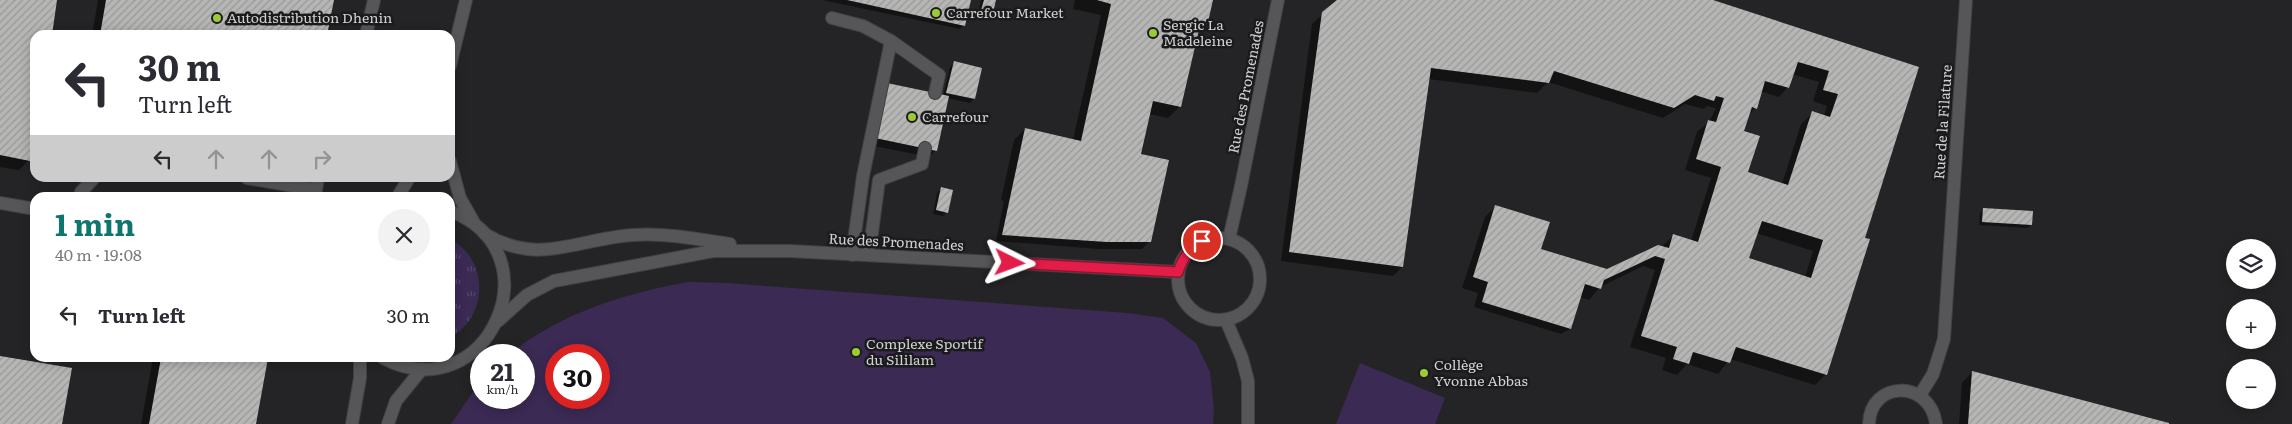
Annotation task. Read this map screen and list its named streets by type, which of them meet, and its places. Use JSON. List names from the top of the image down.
{
  "streets": {
    "street": ["Rue des Promenades", "Rue de la Filature"]
  },
  "places": [
    "Carrefour Market",
    "Autodistribution Dhenin",
    "Sergic La Madeleine",
    "Carrefour",
    "Complexe Sportif du Sililam",
    "Collège Yvonne Abbas"
  ],
  "page": {
    "turn": ["30 m", "Turn left"],
    "heading": ["1 min", "40 m · 19:08"],
    "map_buttons": ["+", "−"],
    "list": [
      {
        "name": "Turn left",
        "value": "30 m"
      }
    ],
    "speed": "21 km/h",
    "limit": "30"
  }
}
